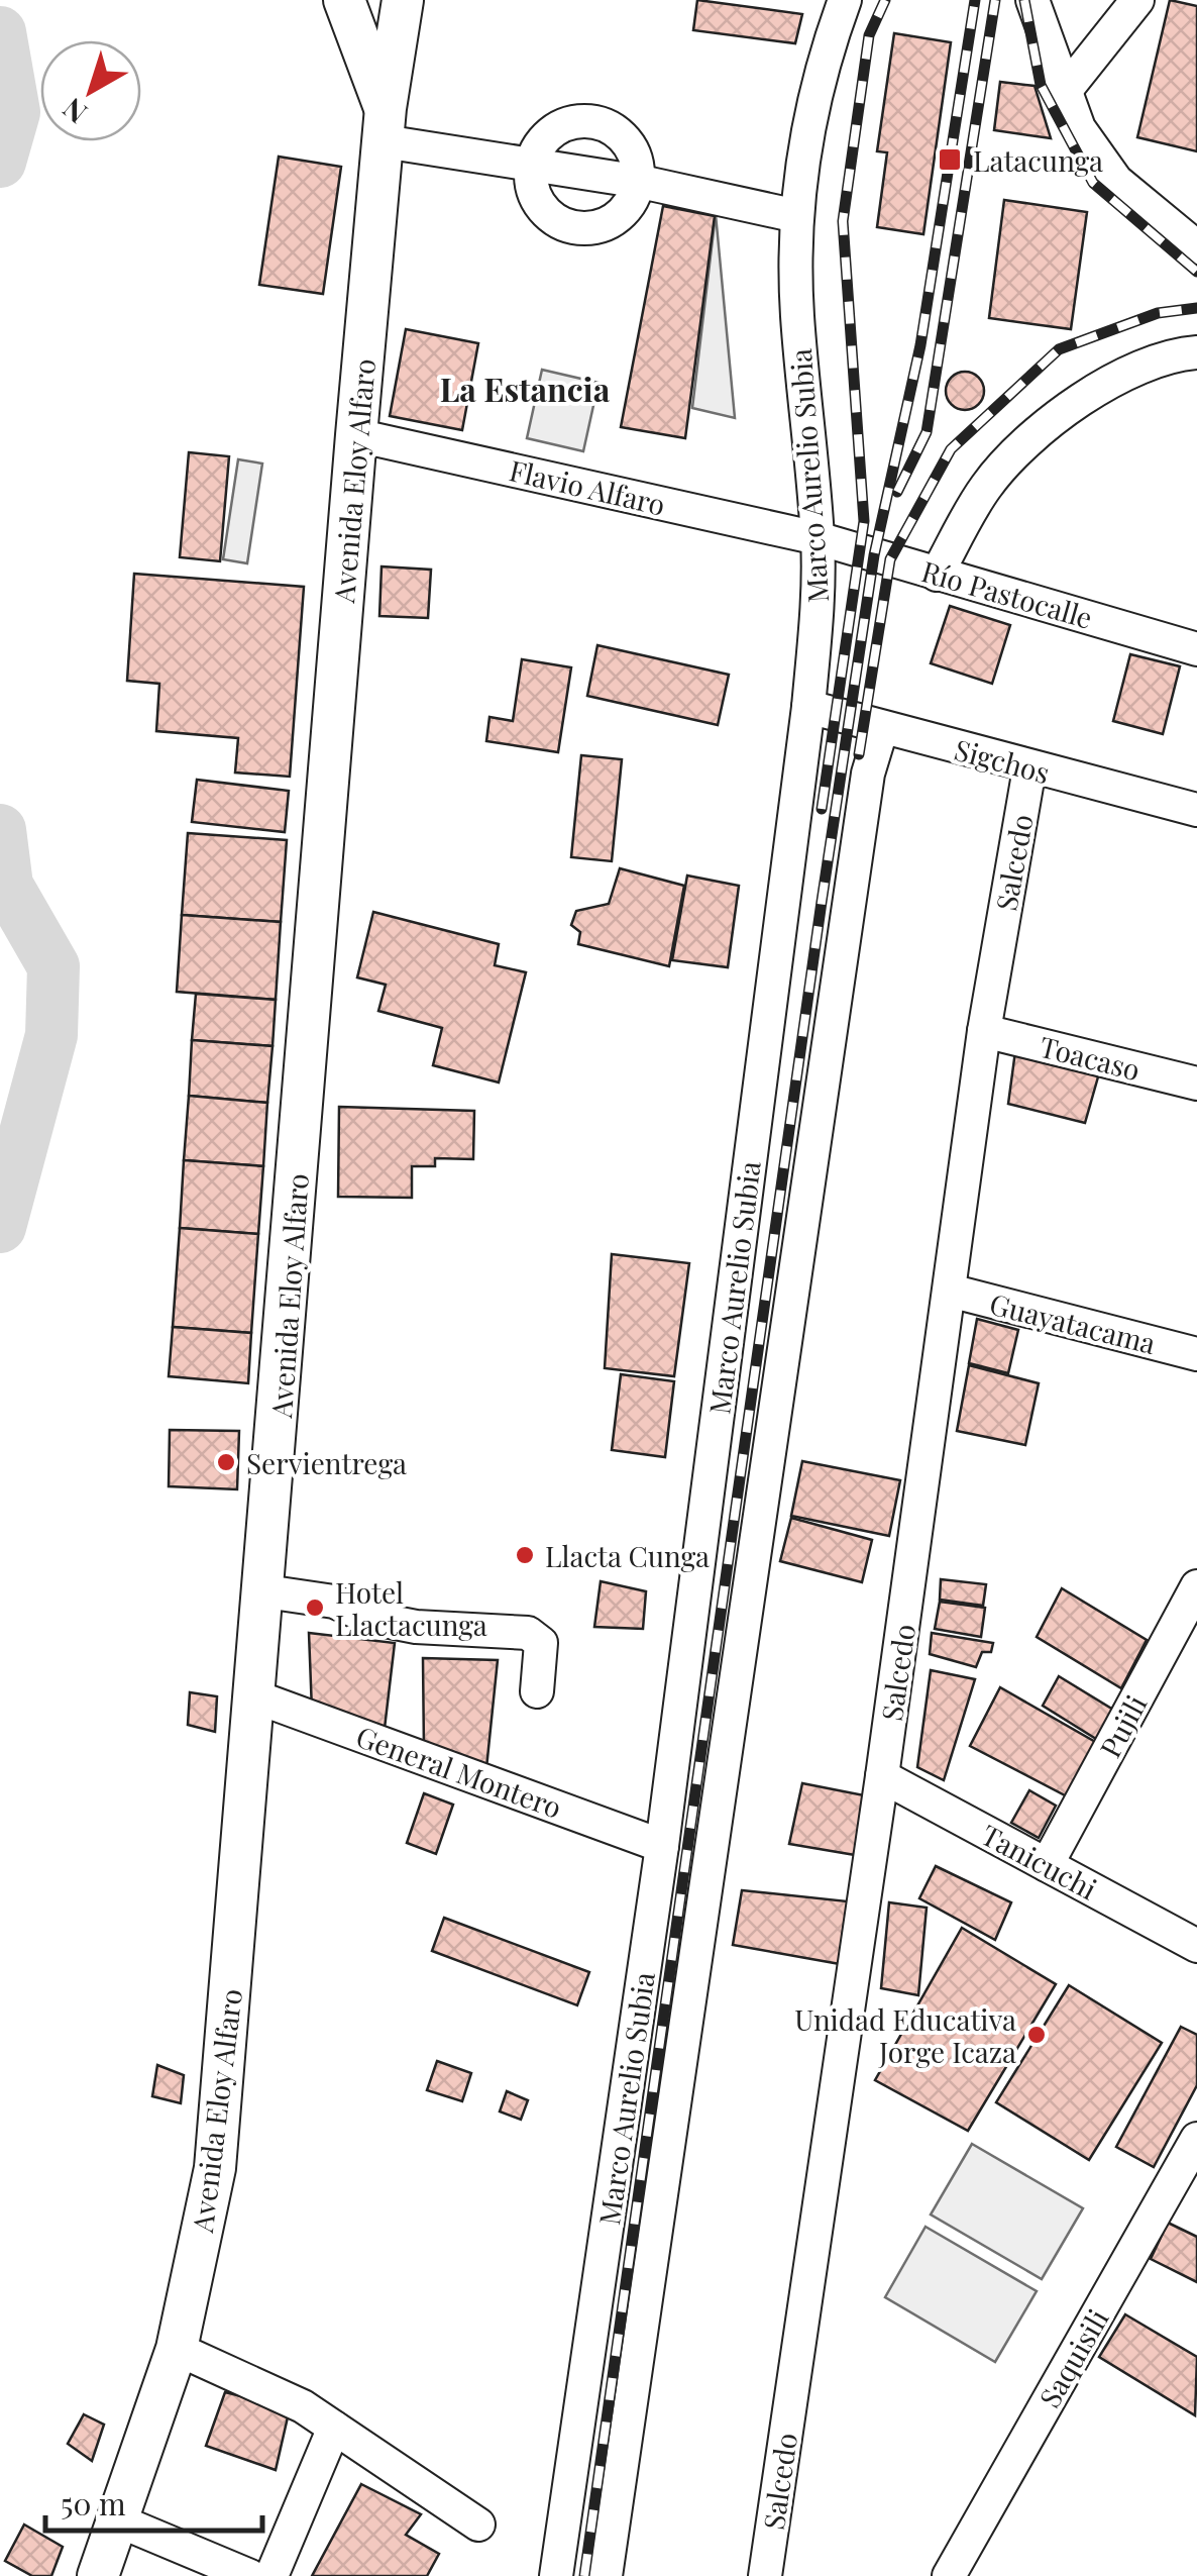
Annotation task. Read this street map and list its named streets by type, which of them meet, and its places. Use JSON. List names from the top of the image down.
{
  "streets": {
    "main road": ["Avenida Eloy Alfaro"],
    "street": [
      "Marco Aurelio Subia",
      "Flavio Alfaro",
      "Río Pastocalle",
      "Sigchos",
      "Salcedo",
      "Toacaso",
      "Guayatacama",
      "Pujili",
      "General Montero",
      "Tanicuchi",
      "Saquisili"
    ]
  },
  "crossings": [
    ["Marco Aurelio Subia", "Flavio Alfaro"],
    ["Marco Aurelio Subia", "Río Pastocalle"],
    ["Marco Aurelio Subia", "Sigchos"],
    ["Marco Aurelio Subia", "General Montero"],
    ["Avenida Eloy Alfaro", "Flavio Alfaro"],
    ["Avenida Eloy Alfaro", "General Montero"],
    ["Flavio Alfaro", "Río Pastocalle"],
    ["Sigchos", "Salcedo"],
    ["Salcedo", "Toacaso"],
    ["Salcedo", "Guayatacama"],
    ["Salcedo", "Tanicuchi"],
    ["Pujili", "Tanicuchi"]
  ],
  "districts": ["La Estancia"],
  "places": {
    "transit": ["Latacunga"],
    "other": [
      "Servientrega",
      "Llacta Cunga",
      "Hotel Llactacunga",
      "Unidad Educativa Jorge Icaza"
    ]
  },
  "scale_bar": "50 m",
  "north": "bottom left"
}
